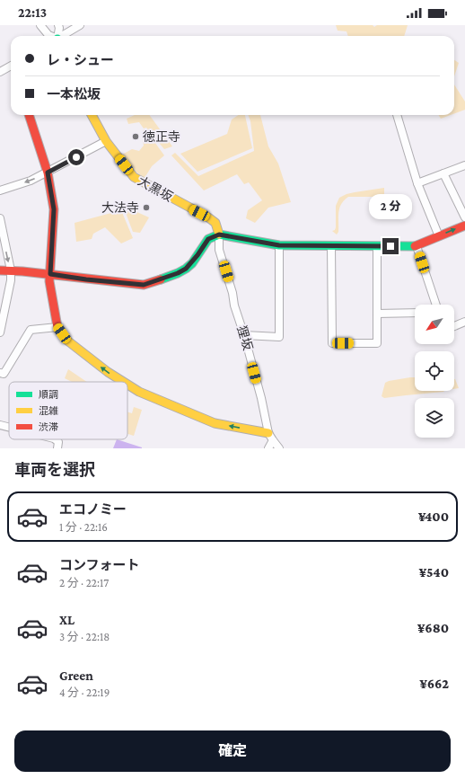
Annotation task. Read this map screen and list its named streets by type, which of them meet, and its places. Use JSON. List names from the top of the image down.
{
  "streets": {
    "street": ["大黒坂", "狸坂"]
  },
  "places": ["徳正寺", "大法寺"],
  "legend": ["順調", "混雑", "渋滞"],
  "north": "bottom left",
  "page": {
    "status": "22:13",
    "banner": ["レ・シュー", "一本松坂"],
    "bubble": "2 分",
    "heading": "車両を選択",
    "list": [
      {
        "name": "エコノミー",
        "note": "1 分 · 22:16",
        "value": "¥400"
      },
      {
        "name": "コンフォート",
        "note": "2 分 · 22:17",
        "value": "¥540"
      },
      {
        "name": "XL",
        "note": "3 分 · 22:18",
        "value": "¥680"
      },
      {
        "name": "Green",
        "note": "4 分 · 22:19",
        "value": "¥662"
      }
    ],
    "buttons": "確定"
  }
}
